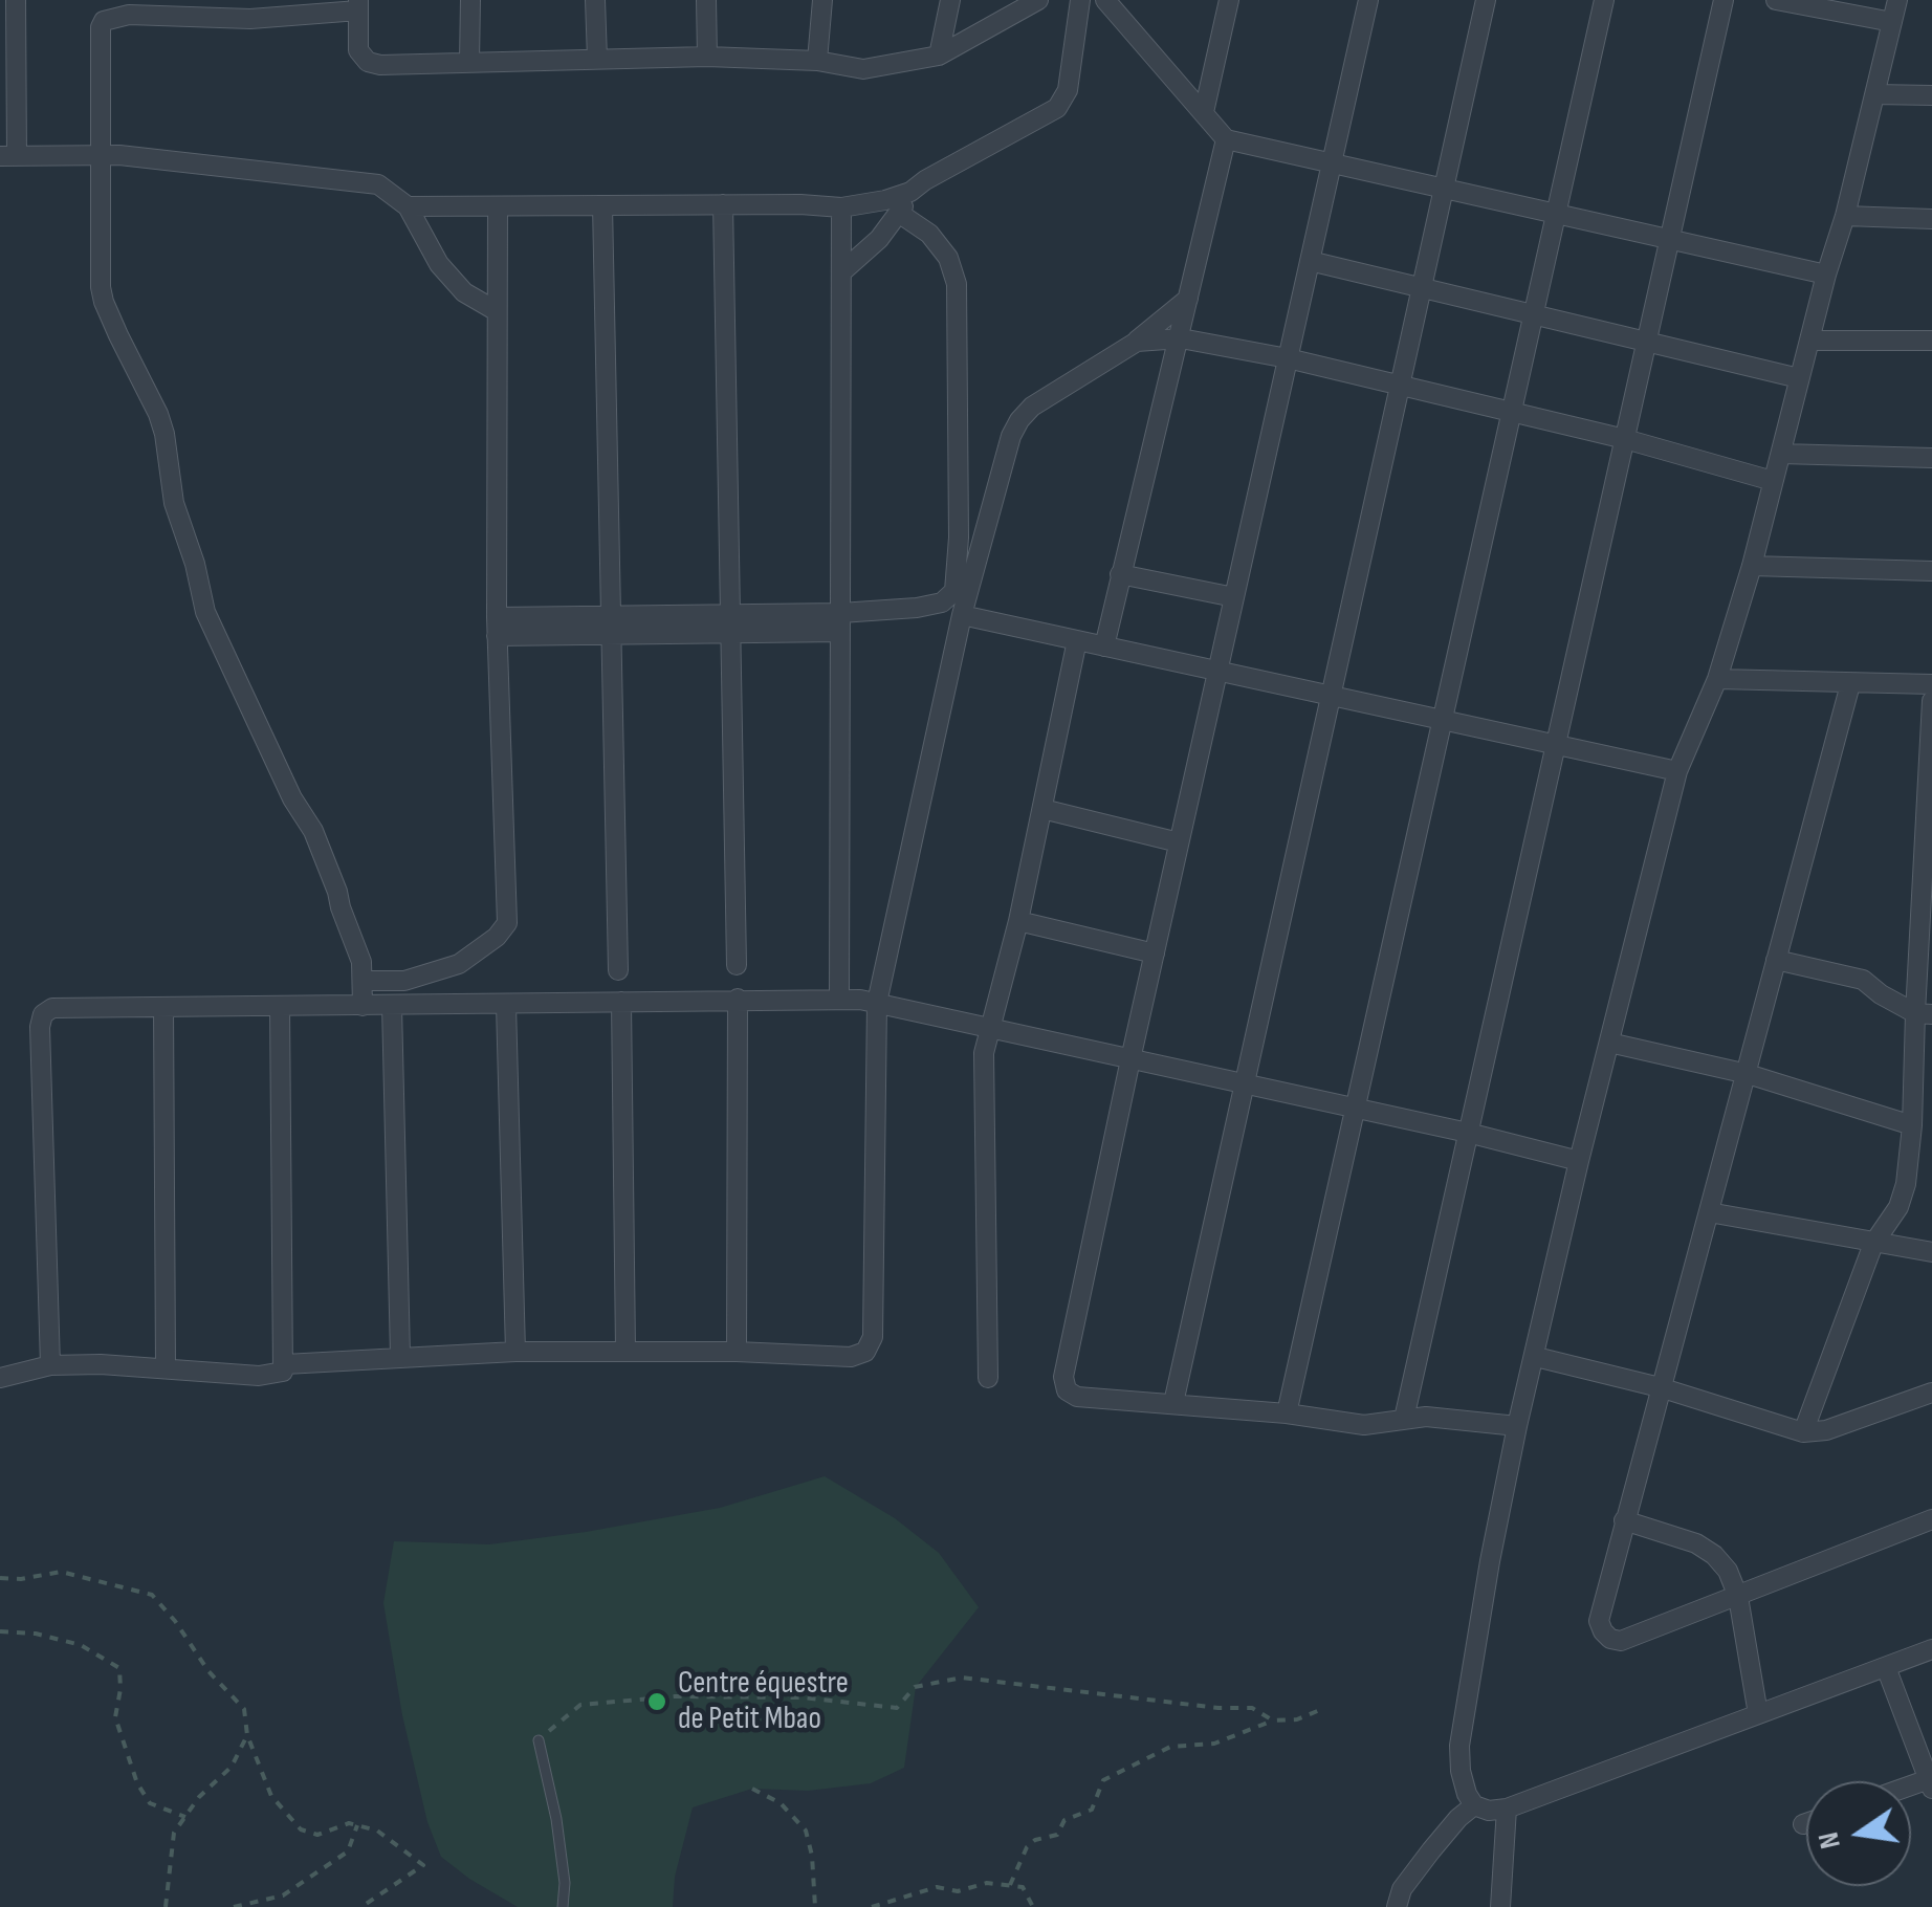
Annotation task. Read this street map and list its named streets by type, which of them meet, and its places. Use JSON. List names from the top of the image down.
{
  "places": ["Centre équestre de Petit Mbao"],
  "north": "left"
}
